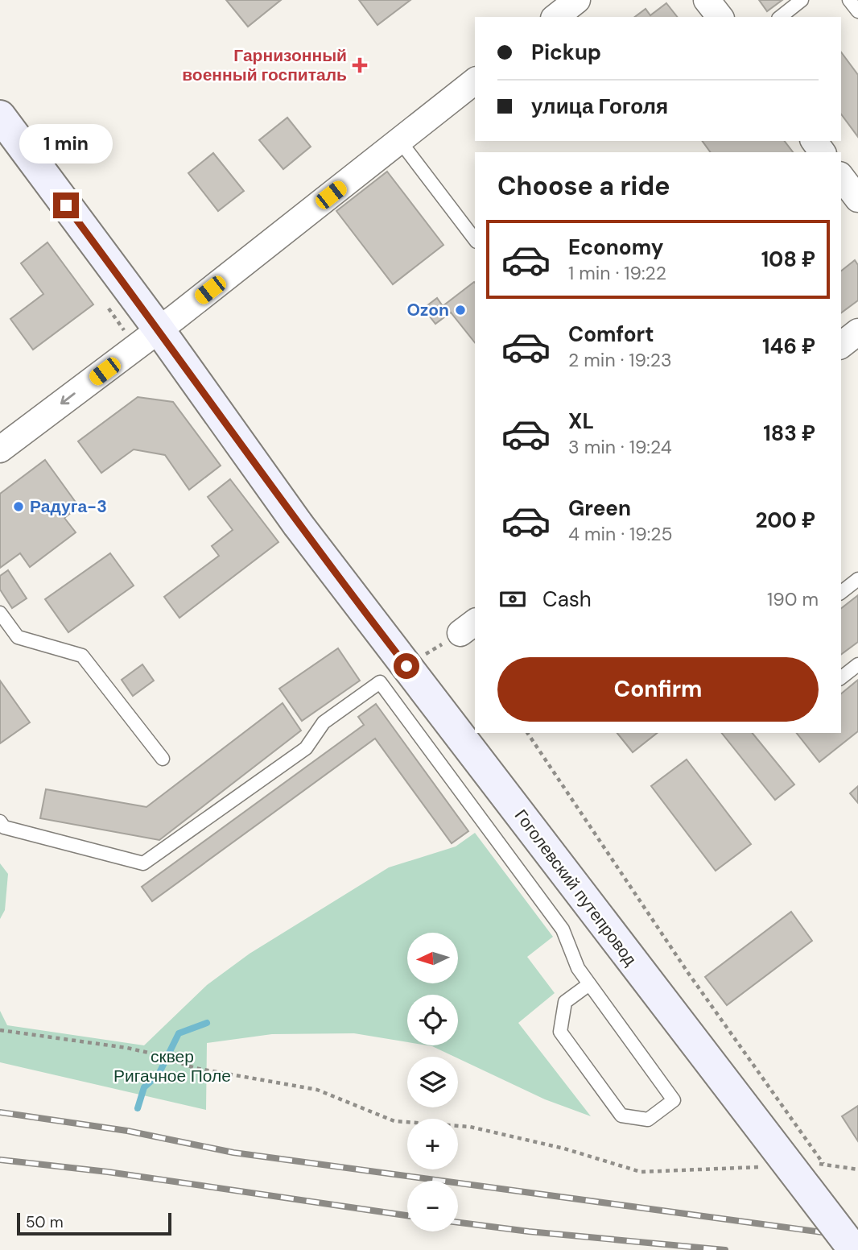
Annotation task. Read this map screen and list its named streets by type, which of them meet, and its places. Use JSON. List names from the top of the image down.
{
  "streets": {
    "main road": ["Гоголевский путепровод"]
  },
  "parks": ["сквер Ригачное Поле"],
  "places": {
    "health": ["Гарнизонный военный госпиталь"],
    "other": ["Ozon", "Радуга-3"]
  },
  "scale_bar": "50 m",
  "north": "left",
  "page": {
    "banner": ["Pickup", "улица Гоголя"],
    "bubble": "1 min",
    "heading": "Choose a ride",
    "list": [
      {
        "name": "Economy",
        "note": "1 min · 19:22",
        "value": "108 ₽"
      },
      {
        "name": "Comfort",
        "note": "2 min · 19:23",
        "value": "146 ₽"
      },
      {
        "name": "XL",
        "note": "3 min · 19:24",
        "value": "183 ₽"
      },
      {
        "name": "Green",
        "note": "4 min · 19:25",
        "value": "200 ₽"
      }
    ],
    "pay": ["Cash", "190 m"],
    "buttons": "Confirm",
    "map_buttons": ["+", "−"],
    "scale": "50 m"
  }
}
